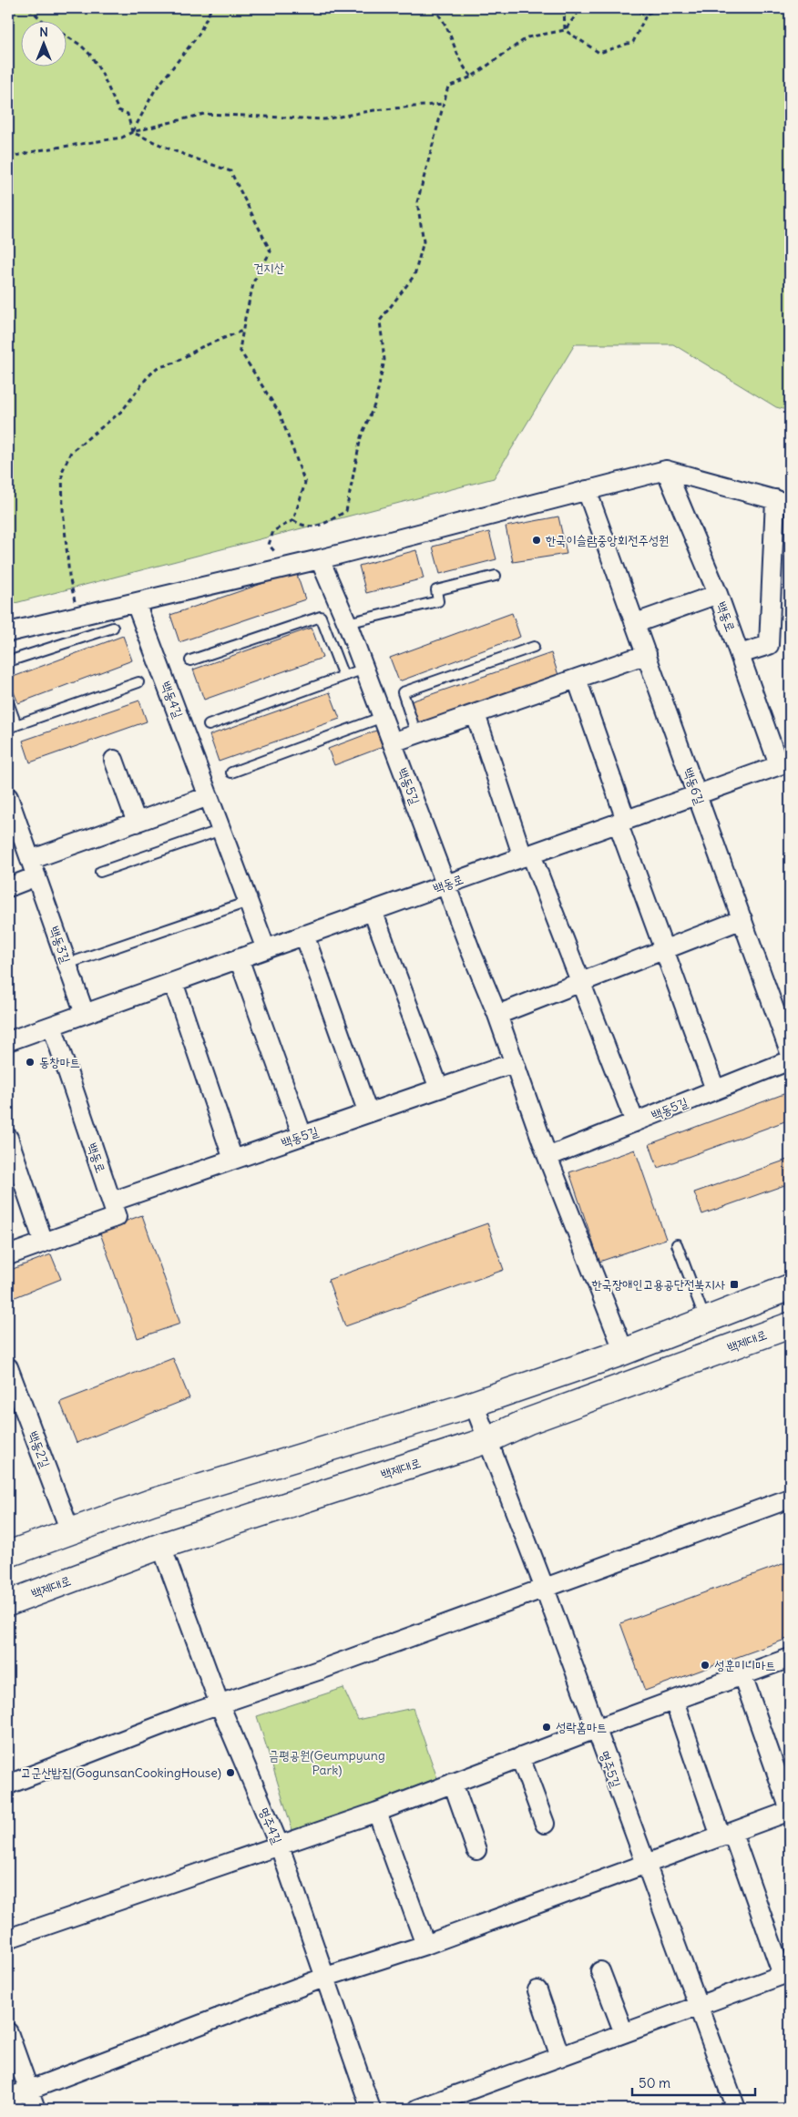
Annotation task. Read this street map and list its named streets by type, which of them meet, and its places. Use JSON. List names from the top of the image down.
{
  "streets": {
    "street": [
      "백동로",
      "백동4길",
      "백동5길",
      "백동6길",
      "백동3길",
      "백제대로",
      "백동2길",
      "명주5길",
      "명주4길"
    ]
  },
  "crossings": [
    ["백동로", "백동4길"],
    ["백동로", "백동5길"],
    ["백동로", "백동6길"],
    ["백동로", "백동3길"],
    ["백제대로", "명주5길"],
    ["백제대로", "명주4길"]
  ],
  "parks": ["건지산", "금평공원(Geumpyung Park)"],
  "places": {
    "other": [
      "한국이슬람중앙회전주성원",
      "동창마트",
      "성훈미니마트",
      "성락홈마트",
      "고군산밥집(GogunsanCookingHouse)"
    ],
    "transit": ["한국장애인고용공단전북지사"]
  },
  "scale_bar": "50 m",
  "north": "top"
}
